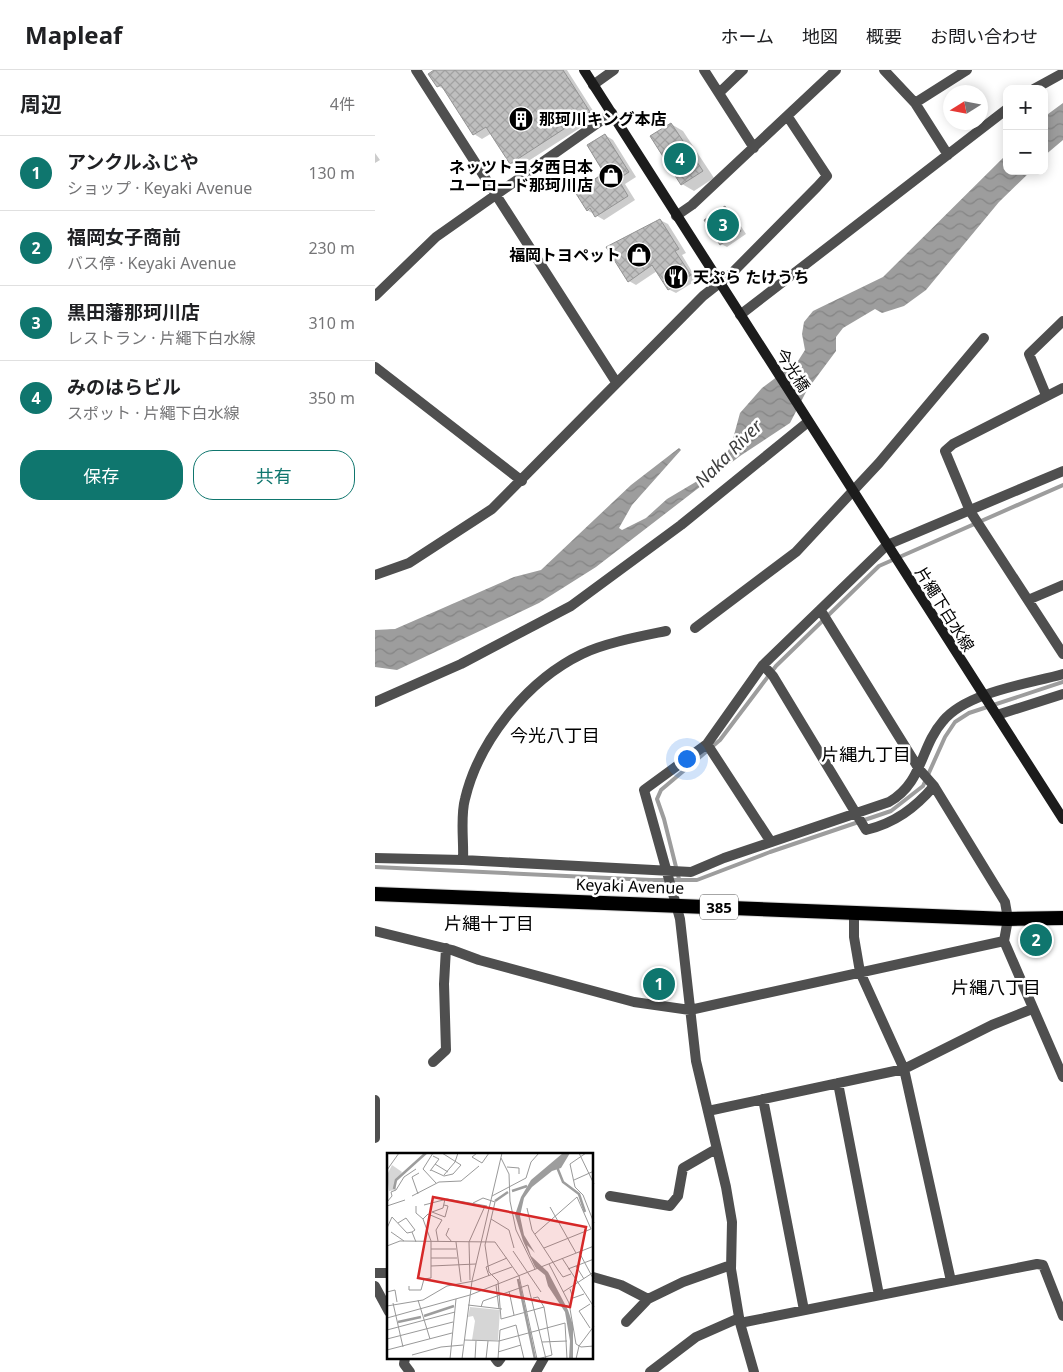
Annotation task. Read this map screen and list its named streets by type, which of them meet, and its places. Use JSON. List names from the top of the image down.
{
  "streets": {
    "highway": ["Keyaki Avenue", "385"],
    "main road": ["今光橋", "片繩下白水線"]
  },
  "crossings": [
    ["今光橋", "片繩下白水線"]
  ],
  "districts": [
    "今光八丁目",
    "片縄九丁目",
    "片縄十丁目",
    "片縄八丁目"
  ],
  "water": ["Naka River"],
  "places": {
    "building": ["那珂川キング本店"],
    "shop": ["ネッツトヨタ西日本 ユーロード那珂川店", "福岡トヨペット"],
    "restaurant": ["天ぷら たけうち"]
  },
  "north": "left",
  "page": {
    "header": "Mapleaf",
    "nav": [
      "ホーム",
      "地図",
      "概要",
      "お問い合わせ"
    ],
    "heading": ["周辺", "4件"],
    "map_buttons": ["+", "−"],
    "list": [
      {
        "mark": "1",
        "name": "アンクルふじや",
        "note": "ショップ · Keyaki Avenue",
        "value": "130 m"
      },
      {
        "mark": "2",
        "name": "福岡女子商前",
        "note": "バス停 · Keyaki Avenue",
        "value": "230 m"
      },
      {
        "mark": "3",
        "name": "黒田藩那珂川店",
        "note": "レストラン · 片繩下白水線",
        "value": "310 m"
      },
      {
        "mark": "4",
        "name": "みのはらビル",
        "note": "スポット · 片繩下白水線",
        "value": "350 m"
      }
    ],
    "pins": [
      "4",
      "3",
      "2",
      "1"
    ],
    "buttons": ["保存", "共有"]
  }
}
